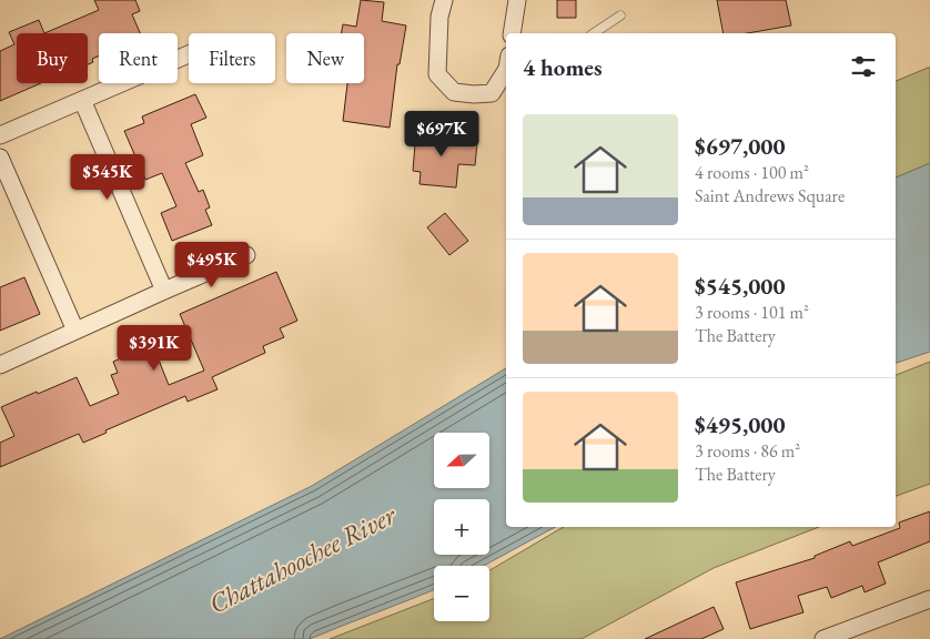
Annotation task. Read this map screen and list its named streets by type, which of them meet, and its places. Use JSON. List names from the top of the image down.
{
  "water": ["Chattahoochee River"],
  "north": "left",
  "page": {
    "chip": [
      "Buy",
      "Rent",
      "Filters",
      "New"
    ],
    "heading": "4 homes",
    "list": [
      {
        "name": "$697,000",
        "note": "4 rooms · 100 m² · Saint Andrews Square"
      },
      {
        "name": "$545,000",
        "note": "3 rooms · 101 m² · The Battery"
      },
      {
        "name": "$495,000",
        "note": "3 rooms · 86 m² · The Battery"
      }
    ],
    "price": [
      "$697K",
      "$545K",
      "$495K",
      "$391K"
    ],
    "map_buttons": ["+", "−"]
  }
}
